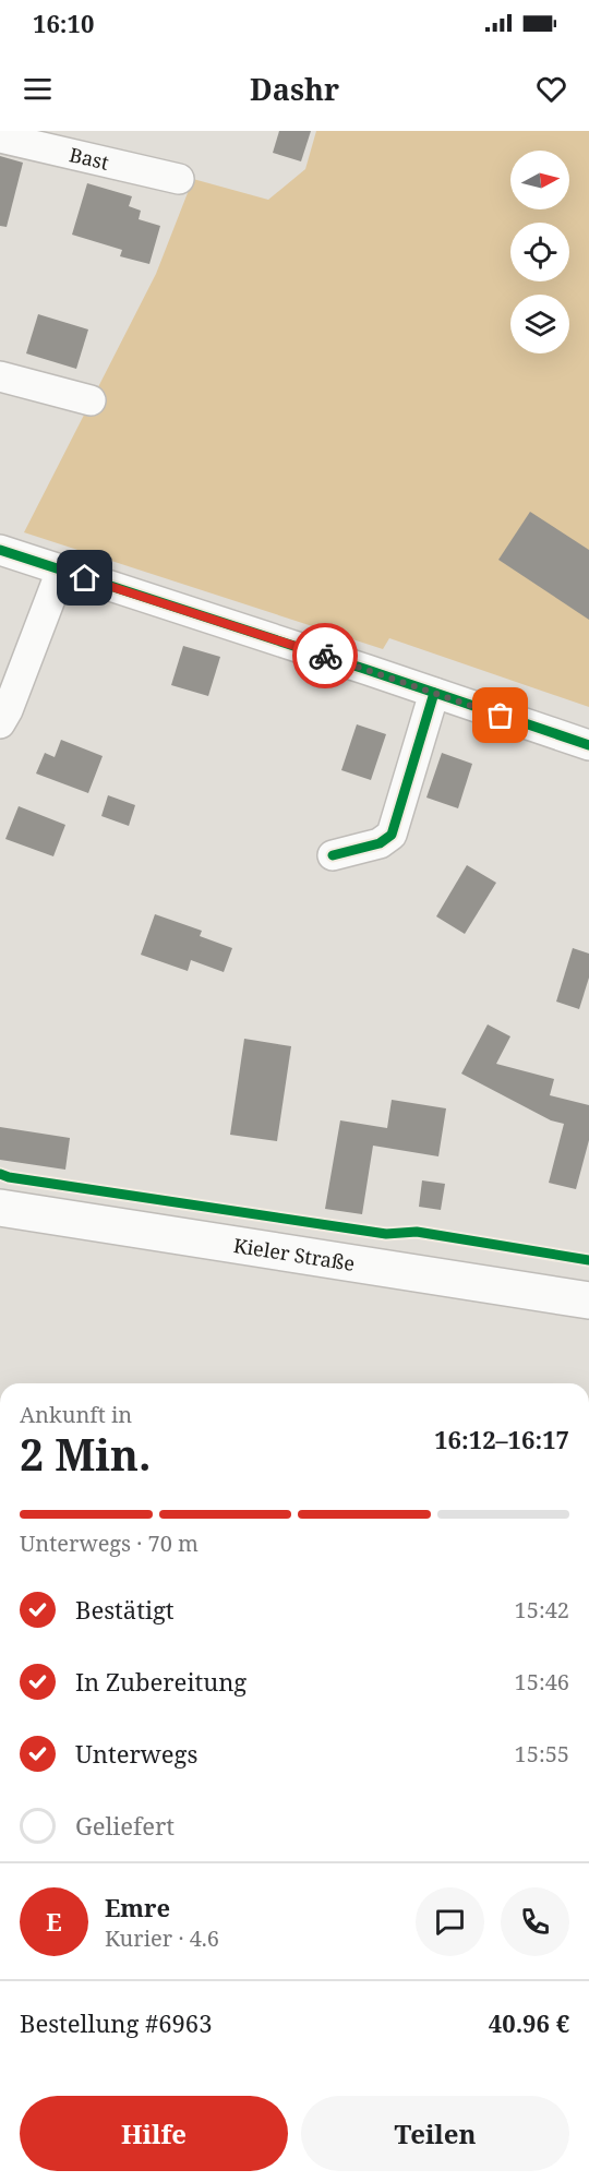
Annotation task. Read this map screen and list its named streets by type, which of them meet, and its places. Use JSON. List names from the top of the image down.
{
  "streets": {
    "main road": ["Kieler Straße"],
    "street": ["Bast"]
  },
  "north": "right",
  "page": {
    "status": "16:10",
    "header": "Dashr",
    "heading": ["2 Min.", "Ankunft in", "16:12–16:17"],
    "panel": [
      "Emre",
      "Kurier · 4.6",
      "Bestellung #6963",
      "40.96 €"
    ],
    "bar": "Unterwegs · 70 m",
    "list": [
      ["Bestätigt", "15:42"],
      ["In Zubereitung", "15:46"],
      ["Unterwegs", "15:55"],
      "Geliefert"
    ],
    "round": "E",
    "buttons": ["Hilfe", "Teilen"]
  }
}
